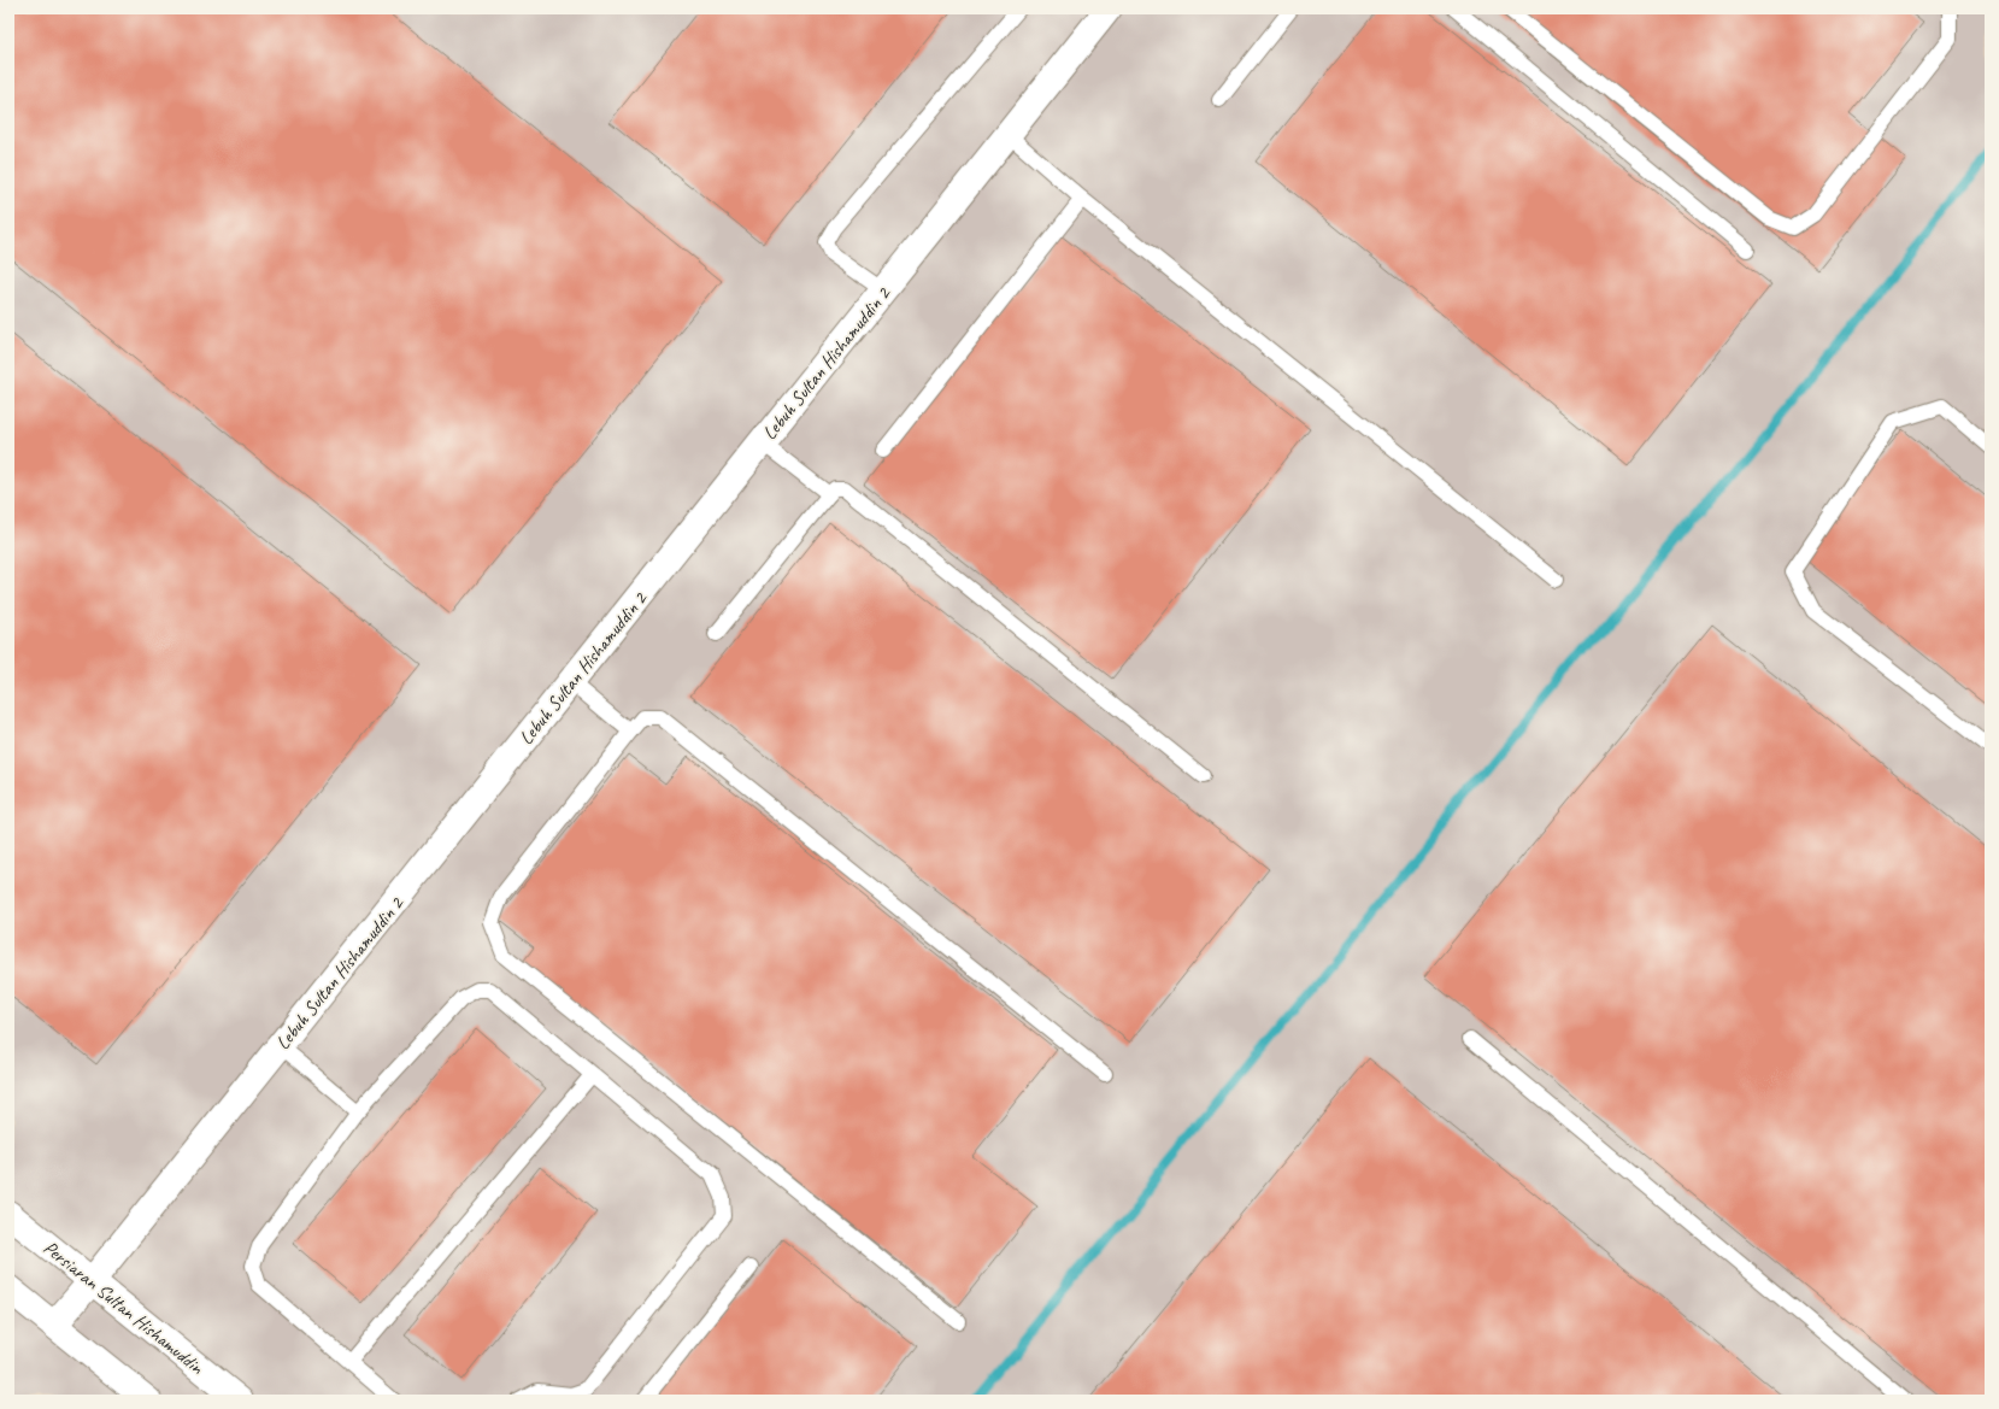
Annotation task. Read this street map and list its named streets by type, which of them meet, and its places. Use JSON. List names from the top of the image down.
{
  "streets": {
    "street": ["Lebuh Sultan Hishamuddin 2", "Persiaran Sultan Hishamuddin"]
  },
  "crossings": [
    ["Lebuh Sultan Hishamuddin 2", "Persiaran Sultan Hishamuddin"]
  ]
}
